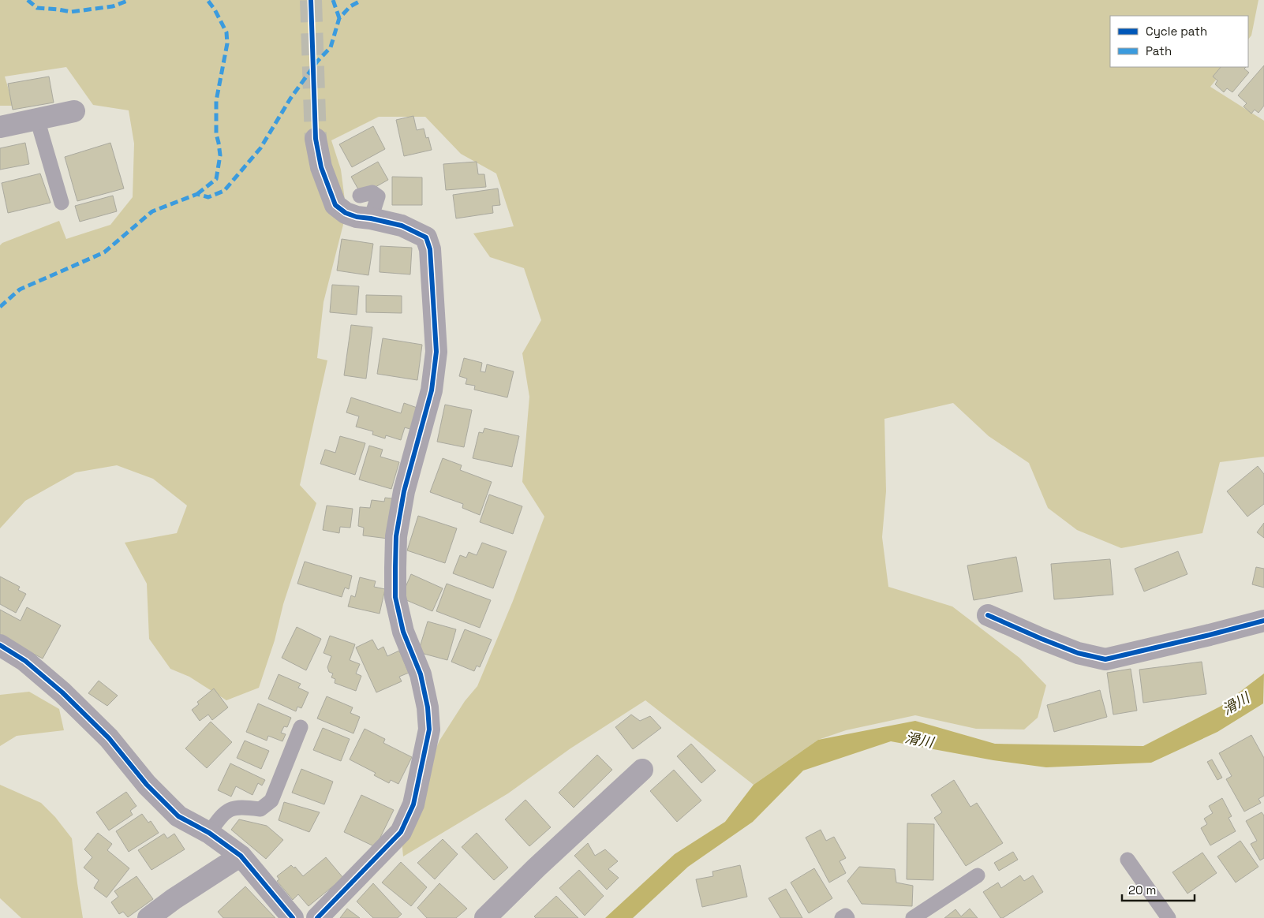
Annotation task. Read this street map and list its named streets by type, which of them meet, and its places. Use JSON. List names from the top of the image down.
{
  "water": ["滑川"],
  "legend": ["Cycle path", "Path"],
  "scale_bar": "20 m"
}
